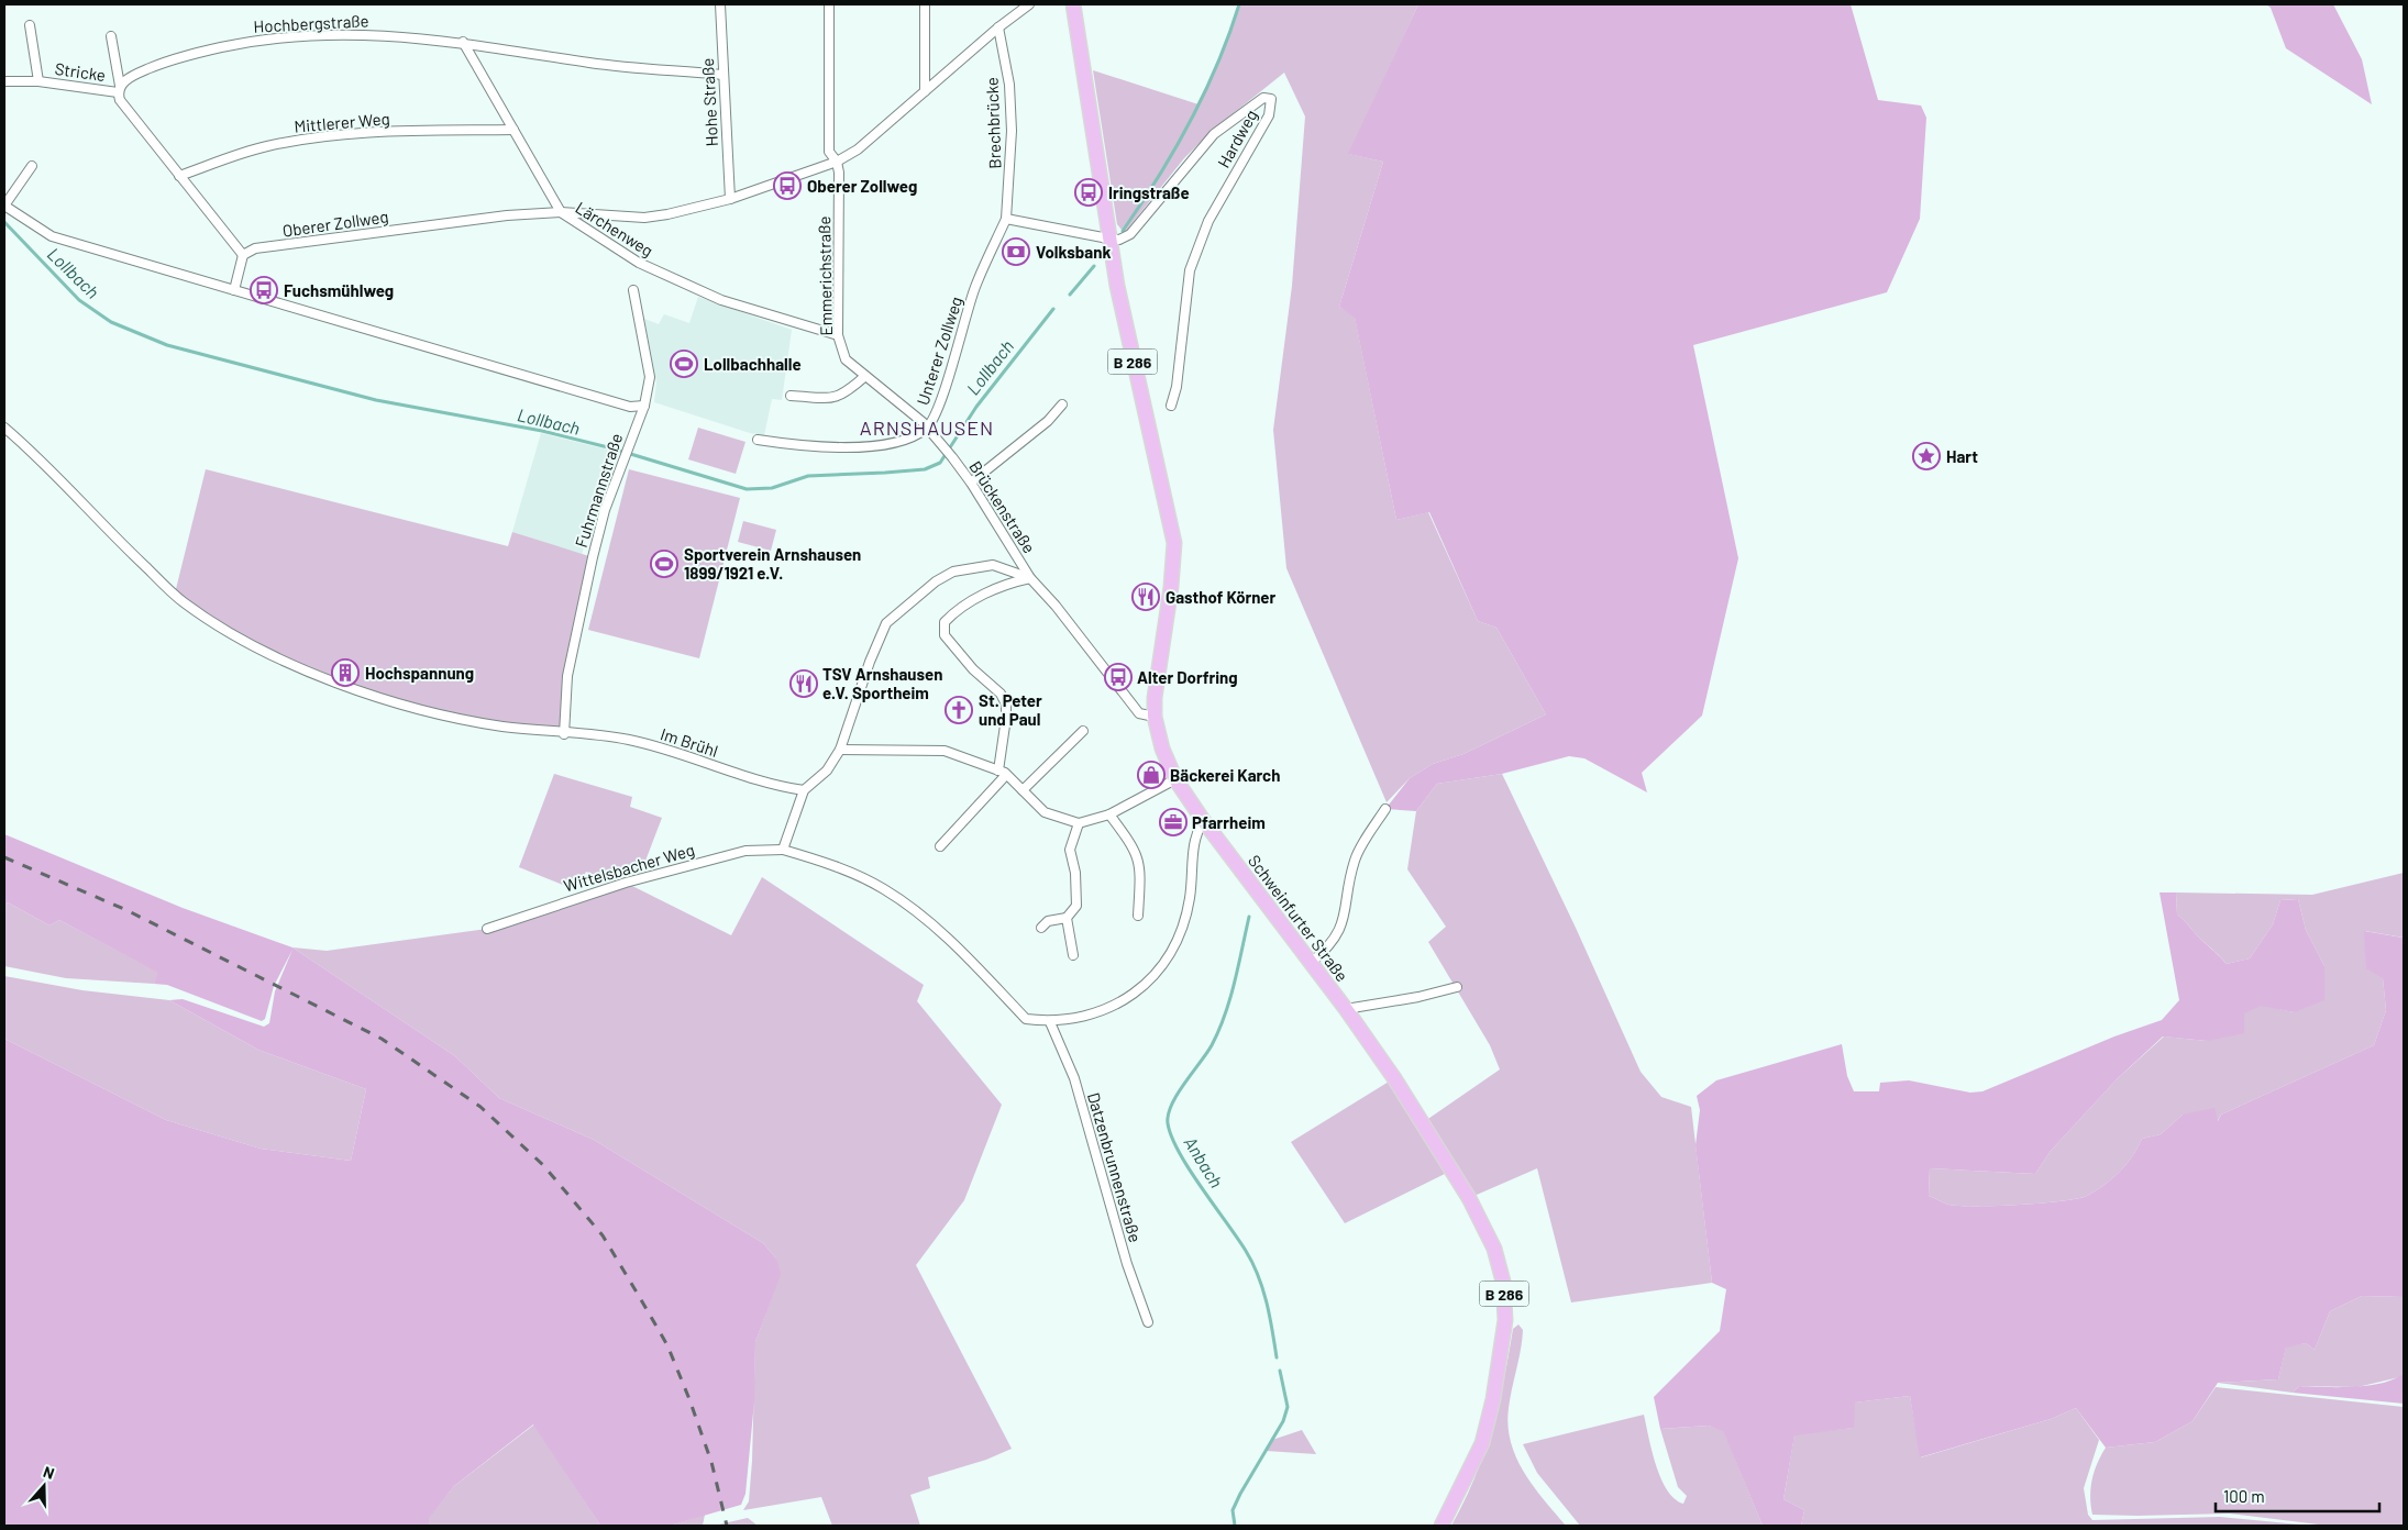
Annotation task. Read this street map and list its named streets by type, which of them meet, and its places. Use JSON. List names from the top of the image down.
{
  "streets": {
    "main road": ["B 286", "Schweinfurter Straße"],
    "street": [
      "Hochbergstraße",
      "Stricke",
      "Hohe Straße",
      "Mittlerer Weg",
      "Brechbrücke",
      "Hardweg",
      "Oberer Zollweg",
      "Lärchenweg",
      "Emmerichstraße",
      "Unterer Zollweg",
      "Fuhrmannstraße",
      "Brückenstraße",
      "Im Brühl",
      "Wittelsbacher Weg",
      "Datzenbrunnenstraße"
    ]
  },
  "crossings": [
    ["Hochbergstraße", "Stricke"],
    ["Hochbergstraße", "Hohe Straße"],
    ["Hochbergstraße", "Lärchenweg"],
    ["Hohe Straße", "Oberer Zollweg"],
    ["Mittlerer Weg", "Lärchenweg"],
    ["Brechbrücke", "Oberer Zollweg"],
    ["Brechbrücke", "Unterer Zollweg"],
    ["Hardweg", "B 286"],
    ["Oberer Zollweg", "Lärchenweg"],
    ["Oberer Zollweg", "Emmerichstraße"],
    ["Lärchenweg", "Emmerichstraße"],
    ["Emmerichstraße", "Unterer Zollweg"],
    ["Emmerichstraße", "Brückenstraße"],
    ["Unterer Zollweg", "Brückenstraße"],
    ["B 286", "Schweinfurter Straße"],
    ["Fuhrmannstraße", "Im Brühl"]
  ],
  "districts": ["ARNSHAUSEN"],
  "water": ["Lollbach", "Anbach"],
  "places": {
    "bus stop": [
      "Oberer Zollweg",
      "Iringstraße",
      "Fuchsmühlweg",
      "Alter Dorfring"
    ],
    "bank": ["Volksbank"],
    "sports": ["Lollbachhalle", "Sportverein Arnshausen 1899/1921 e.V."],
    "place": ["Hart"],
    "restaurant": ["Gasthof Körner", "TSV Arnshausen e.V. Sportheim"],
    "building": ["Hochspannung"],
    "church": ["St. Peter und Paul"],
    "shop": ["Bäckerei Karch"],
    "office": ["Pfarrheim"]
  },
  "scale_bar": "100 m",
  "north": "top"
}
